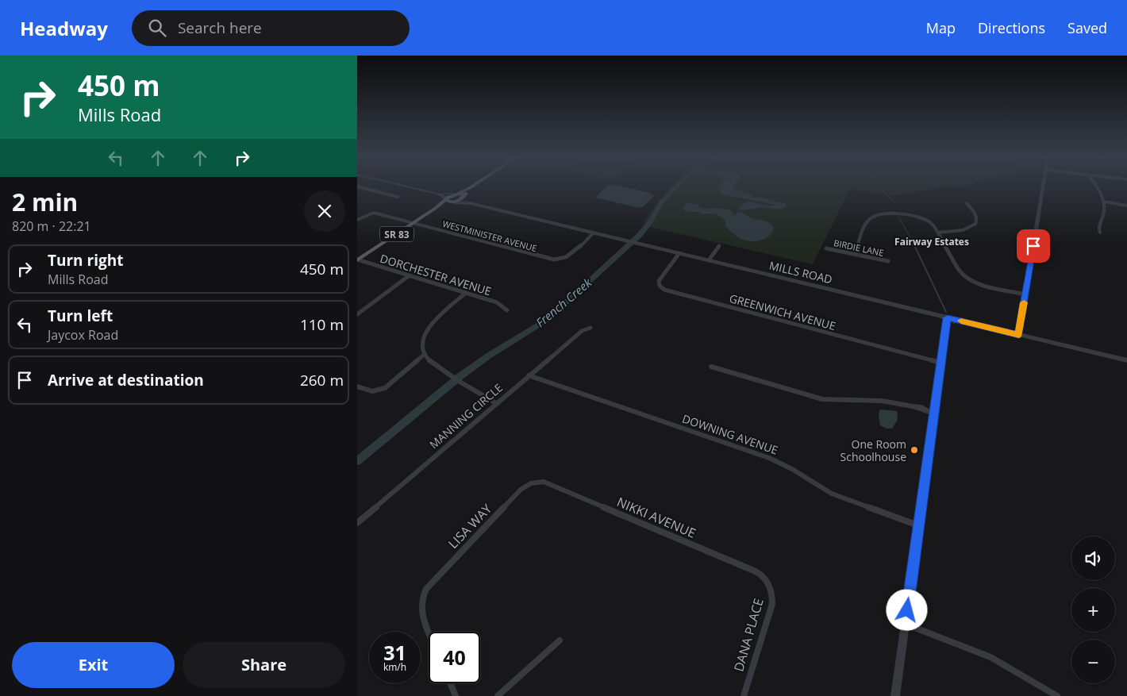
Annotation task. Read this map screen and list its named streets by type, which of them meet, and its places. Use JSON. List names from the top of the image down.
{
  "streets": {
    "main road": ["SR 83"],
    "street": [
      "WESTMINISTER AVENUE",
      "BIRDIE LANE",
      "MILLS ROAD",
      "DORCHESTER AVENUE",
      "GREENWICH AVENUE",
      "MANNING CIRCLE",
      "DOWNING AVENUE",
      "NIKKI AVENUE",
      "LISA WAY",
      "DANA PLACE"
    ]
  },
  "crossings": [
    ["SR 83", "WESTMINISTER AVENUE"],
    ["SR 83", "MILLS ROAD"],
    ["SR 83", "DORCHESTER AVENUE"],
    ["WESTMINISTER AVENUE", "MILLS ROAD"],
    ["MILLS ROAD", "GREENWICH AVENUE"],
    ["MANNING CIRCLE", "DOWNING AVENUE"],
    ["NIKKI AVENUE", "LISA WAY"],
    ["NIKKI AVENUE", "DANA PLACE"]
  ],
  "districts": ["Fairway Estates"],
  "water": ["French Creek"],
  "places": ["One Room Schoolhouse"],
  "page": {
    "header": "Headway",
    "search": "Search here",
    "nav": ["Map", "Directions", "Saved"],
    "turn": ["450 m", "Mills Road"],
    "heading": ["2 min", "820 m · 22:21"],
    "list": [
      {
        "name": "Turn right",
        "note": "Mills Road",
        "value": "450 m"
      },
      {
        "name": "Turn left",
        "note": "Jaycox Road",
        "value": "110 m"
      },
      {
        "name": "Arrive at destination",
        "value": "260 m"
      }
    ],
    "map_buttons": ["+", "−"],
    "speed": "31 km/h",
    "limit": "40",
    "buttons": ["Exit", "Share"]
  }
}
